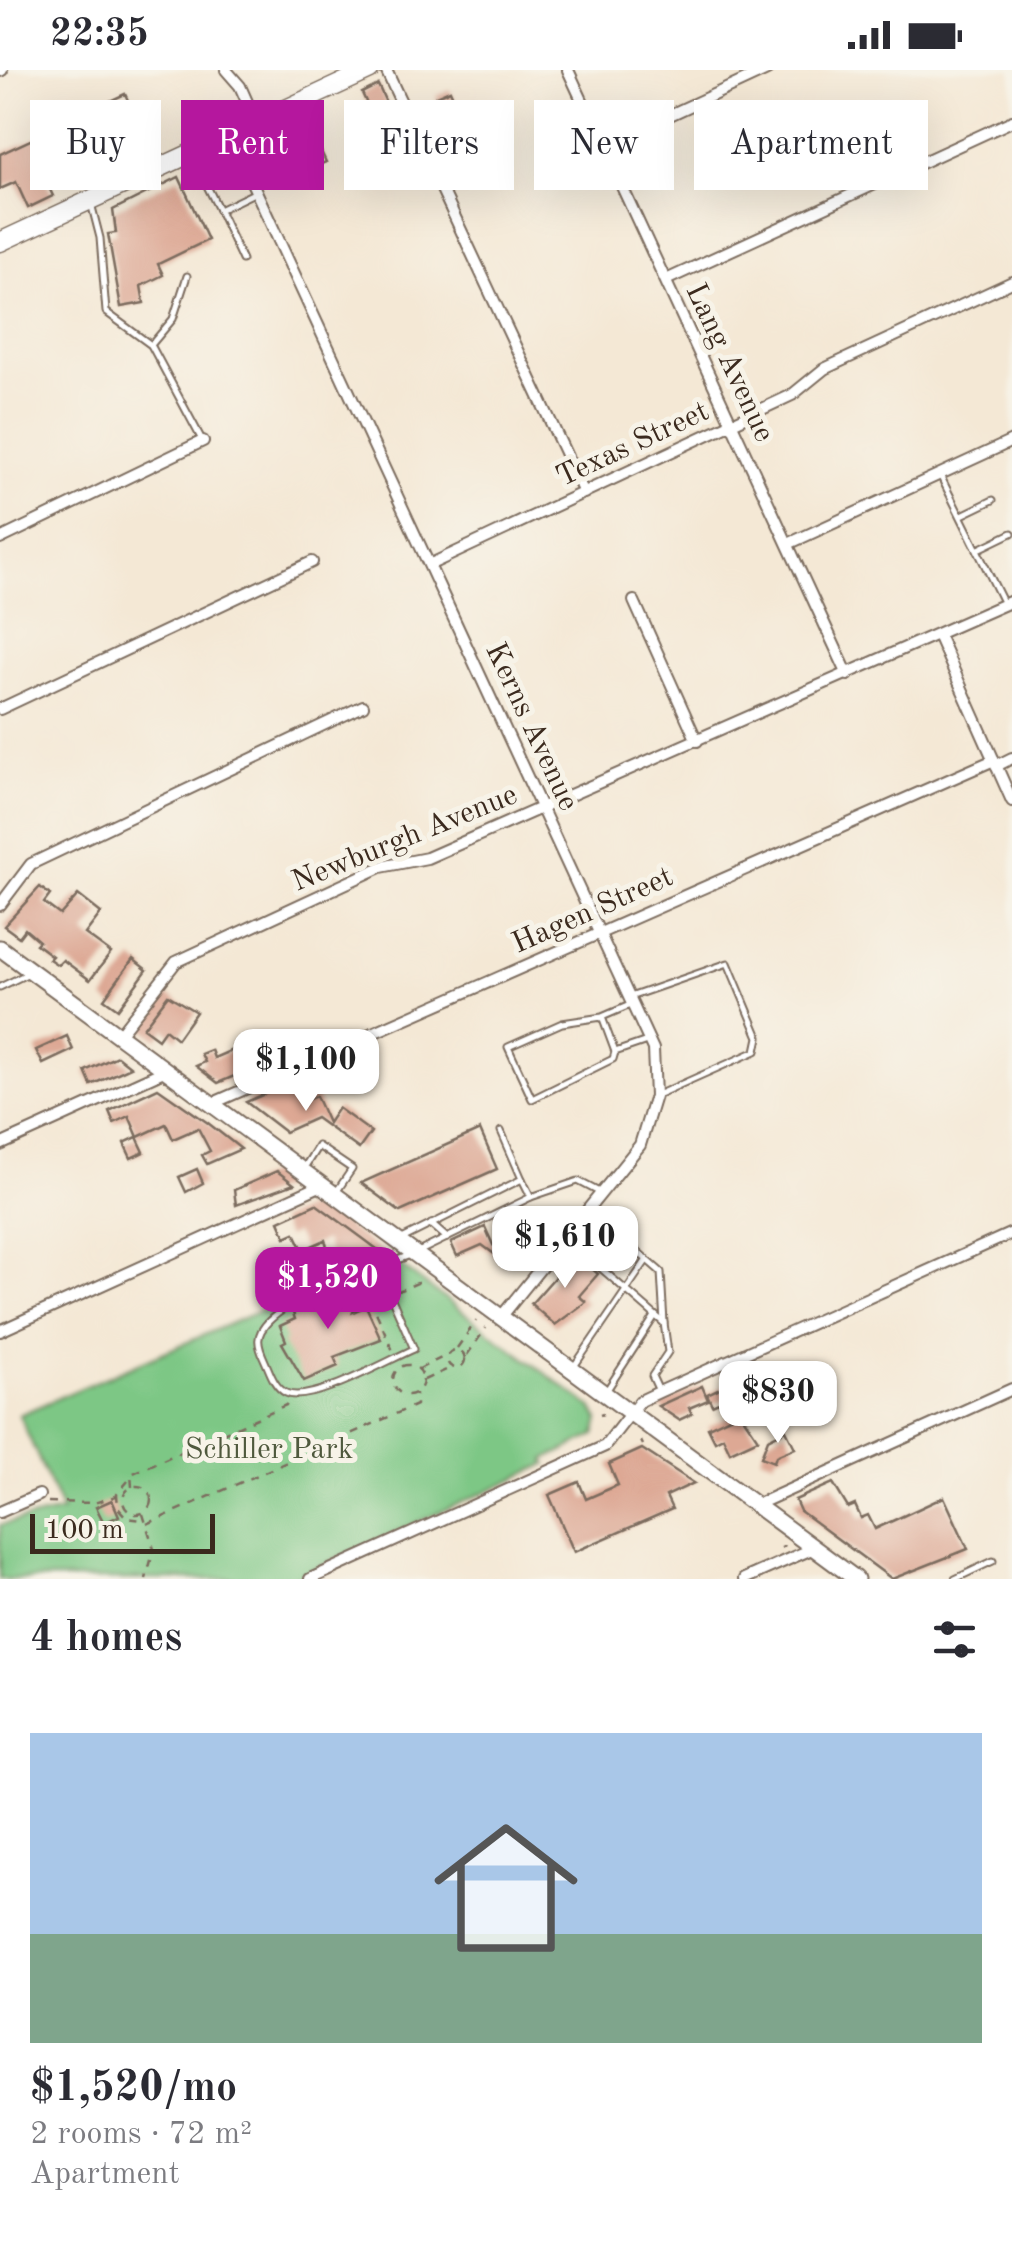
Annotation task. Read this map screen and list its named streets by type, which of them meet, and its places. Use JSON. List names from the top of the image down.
{
  "streets": {
    "street": [
      "Lang Avenue",
      "Texas Street",
      "Kerns Avenue",
      "Newburgh Avenue",
      "Hagen Street"
    ]
  },
  "crossings": [
    ["Lang Avenue", "Texas Street"],
    ["Lang Avenue", "Newburgh Avenue"],
    ["Texas Street", "Kerns Avenue"],
    ["Kerns Avenue", "Newburgh Avenue"],
    ["Kerns Avenue", "Hagen Street"]
  ],
  "parks": ["Schiller Park"],
  "scale_bar": "100 m",
  "page": {
    "status": "22:35",
    "chip": [
      "Buy",
      "Rent",
      "Filters",
      "New",
      "Apartment"
    ],
    "price": [
      "$1,100",
      "$1,610",
      "$1,520",
      "$830"
    ],
    "scale": "100 m",
    "heading": "4 homes",
    "list": [
      {
        "name": "$1,520/mo",
        "note": "2 rooms · 72 m² · Apartment"
      }
    ]
  }
}
